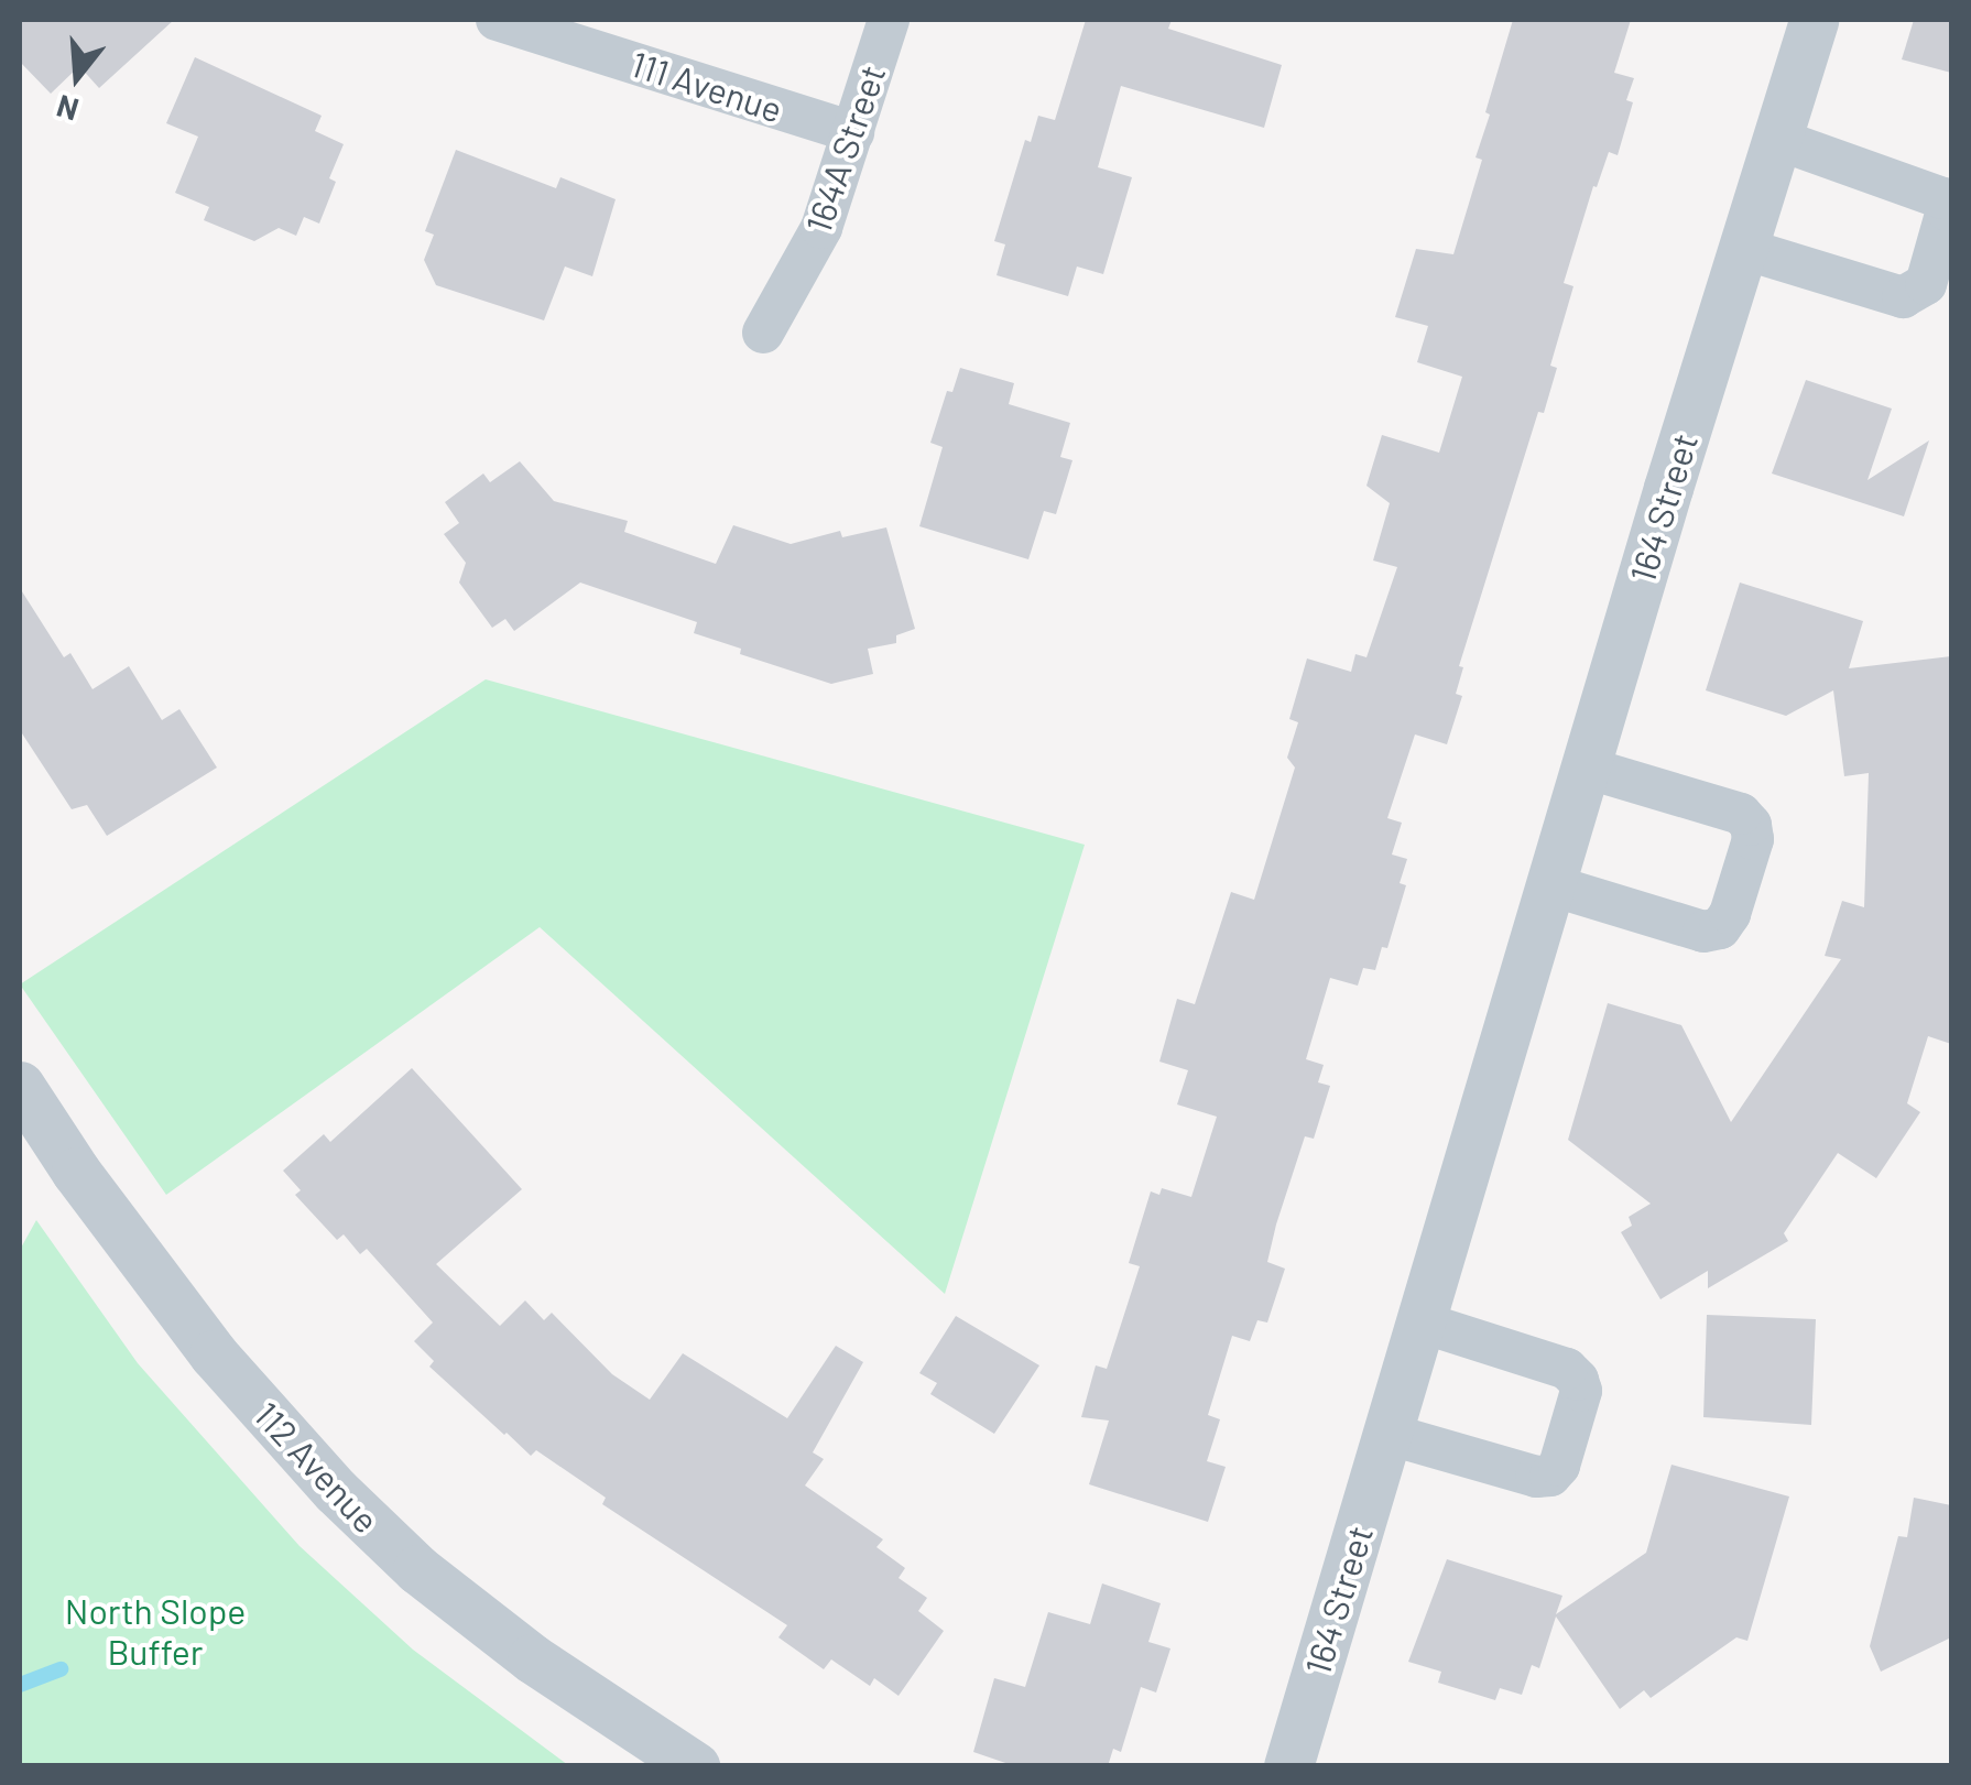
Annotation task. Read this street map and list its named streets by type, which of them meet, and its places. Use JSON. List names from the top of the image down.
{
  "streets": {
    "street": [
      "111 Avenue",
      "164A Street",
      "164 Street",
      "112 Avenue"
    ]
  },
  "crossings": [
    ["111 Avenue", "164A Street"]
  ],
  "parks": ["North Slope Buffer"],
  "north": "bottom"
}
